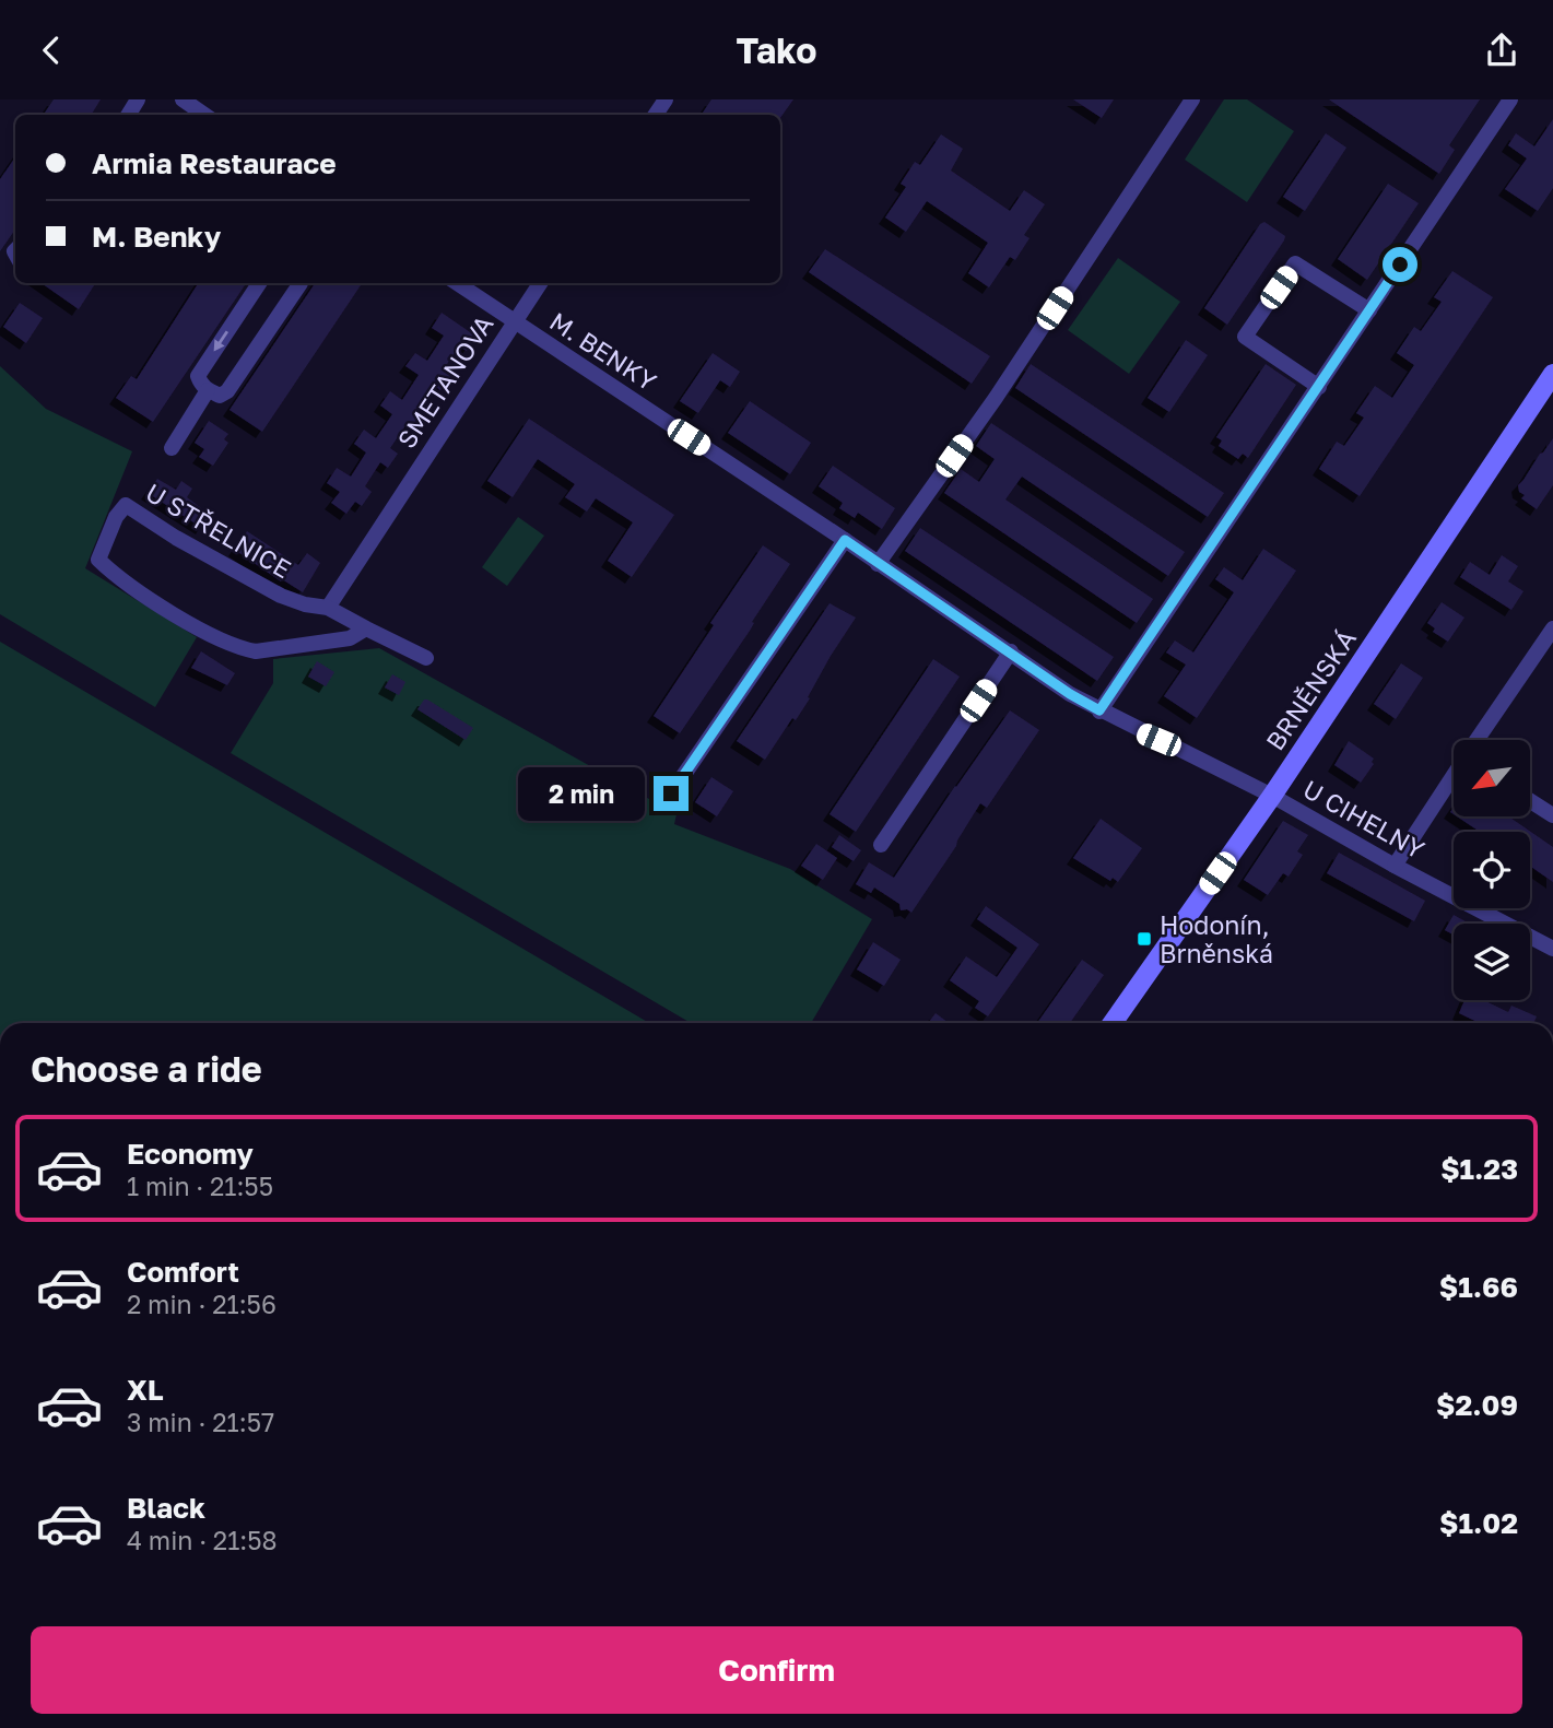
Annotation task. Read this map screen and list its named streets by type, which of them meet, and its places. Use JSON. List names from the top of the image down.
{
  "streets": {
    "main road": ["BRNĚNSKÁ"],
    "street": [
      "M. BENKY",
      "SMETANOVA",
      "U STŘELNICE",
      "U CIHELNY"
    ]
  },
  "crossings": [
    ["M. BENKY", "SMETANOVA"],
    ["M. BENKY", "BRNĚNSKÁ"],
    ["M. BENKY", "U CIHELNY"],
    ["SMETANOVA", "U STŘELNICE"],
    ["BRNĚNSKÁ", "U CIHELNY"]
  ],
  "places": {
    "transit": ["Hodonín, Brněnská"]
  },
  "north": "bottom left",
  "page": {
    "header": "Tako",
    "banner": ["Armia Restaurace", "M. Benky"],
    "bubble": "2 min",
    "heading": "Choose a ride",
    "list": [
      {
        "name": "Economy",
        "note": "1 min · 21:55",
        "value": "$1.23"
      },
      {
        "name": "Comfort",
        "note": "2 min · 21:56",
        "value": "$1.66"
      },
      {
        "name": "XL",
        "note": "3 min · 21:57",
        "value": "$2.09"
      },
      {
        "name": "Black",
        "note": "4 min · 21:58",
        "value": "$1.02"
      }
    ],
    "buttons": "Confirm"
  }
}
